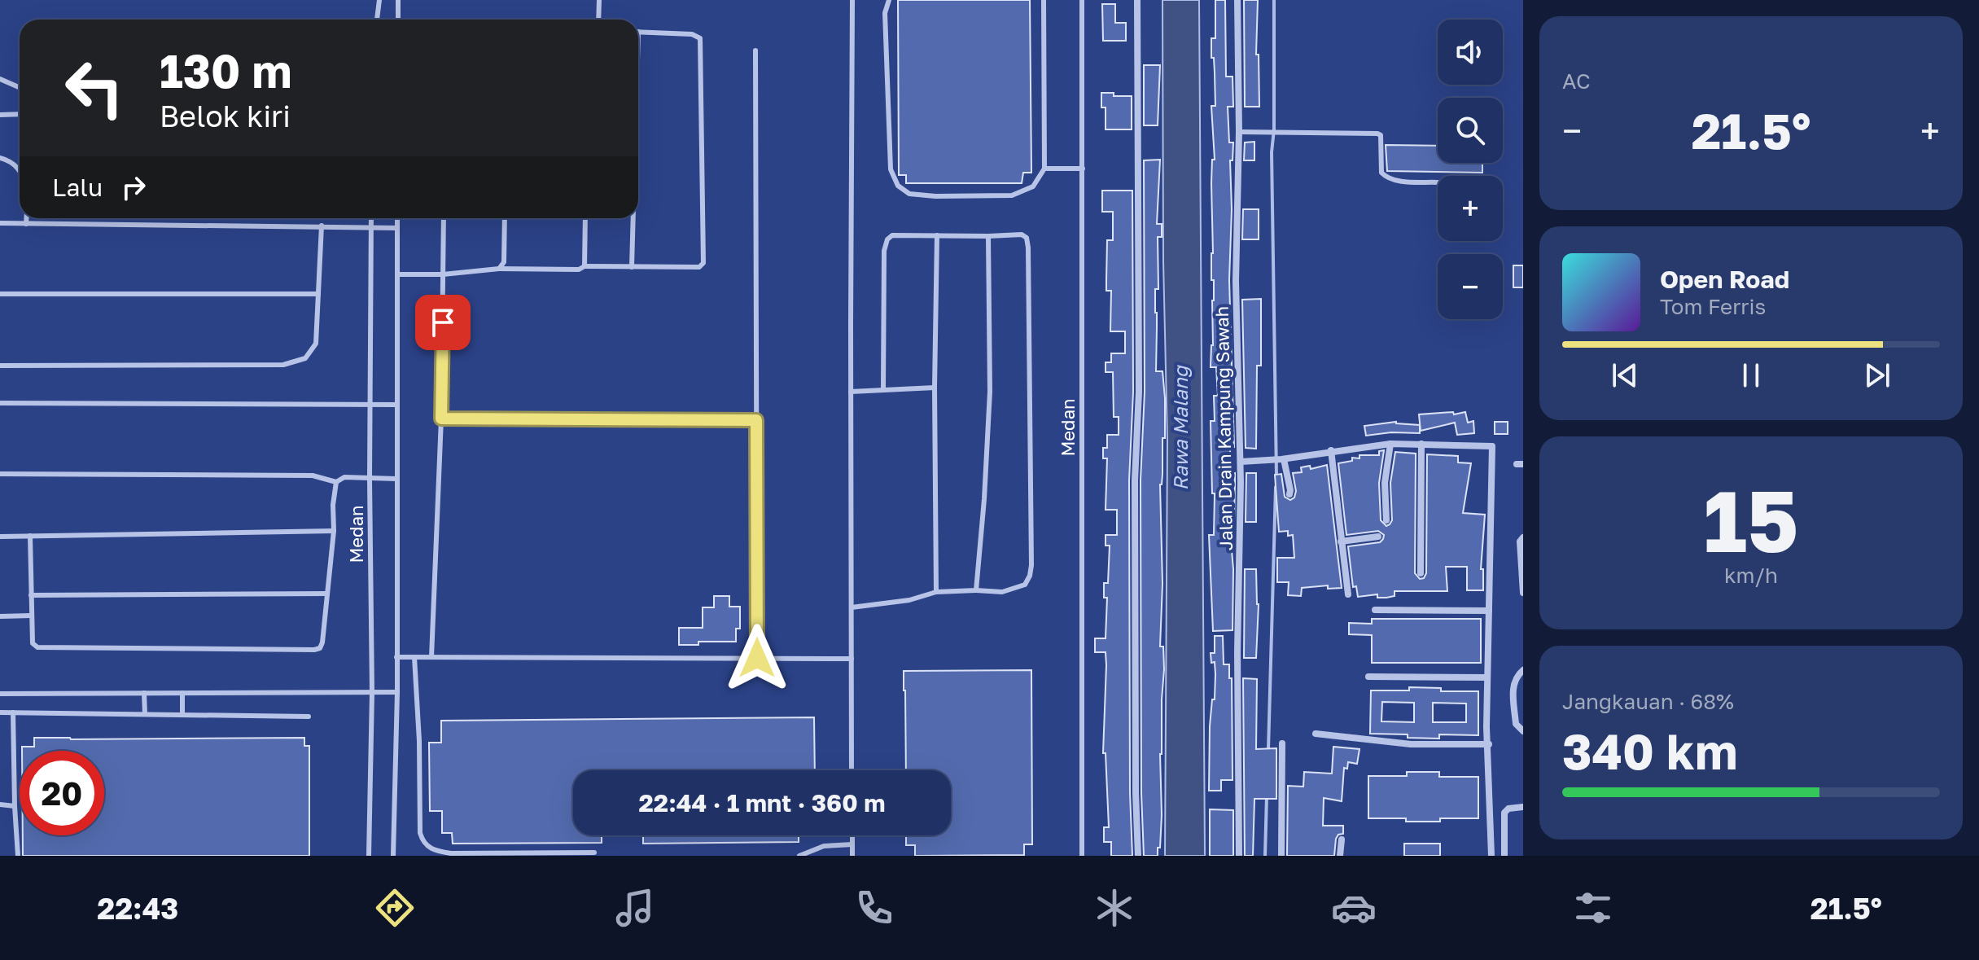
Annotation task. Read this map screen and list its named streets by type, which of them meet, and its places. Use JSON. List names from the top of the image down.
{
  "streets": {
    "street": ["Jalan Drain Kampung Sawah"],
    "lane": ["Medan"]
  },
  "water": ["Rawa Malang"],
  "page": {
    "tile": [
      "AC",
      ["15", "km/h"],
      ["Jangkauan · 68%", "340 km"]
    ],
    "map_buttons": ["+", "−"],
    "turn": ["130 m", "Belok kiri"],
    "heat": ["−", "21.5°", "+"],
    "then": "Lalu",
    "song": ["Open Road", "Tom Ferris"],
    "limit": "20",
    "trip": "22:44 · 1 mnt · 360 m",
    "tabs": ["22:43", "21.5°"]
  }
}
